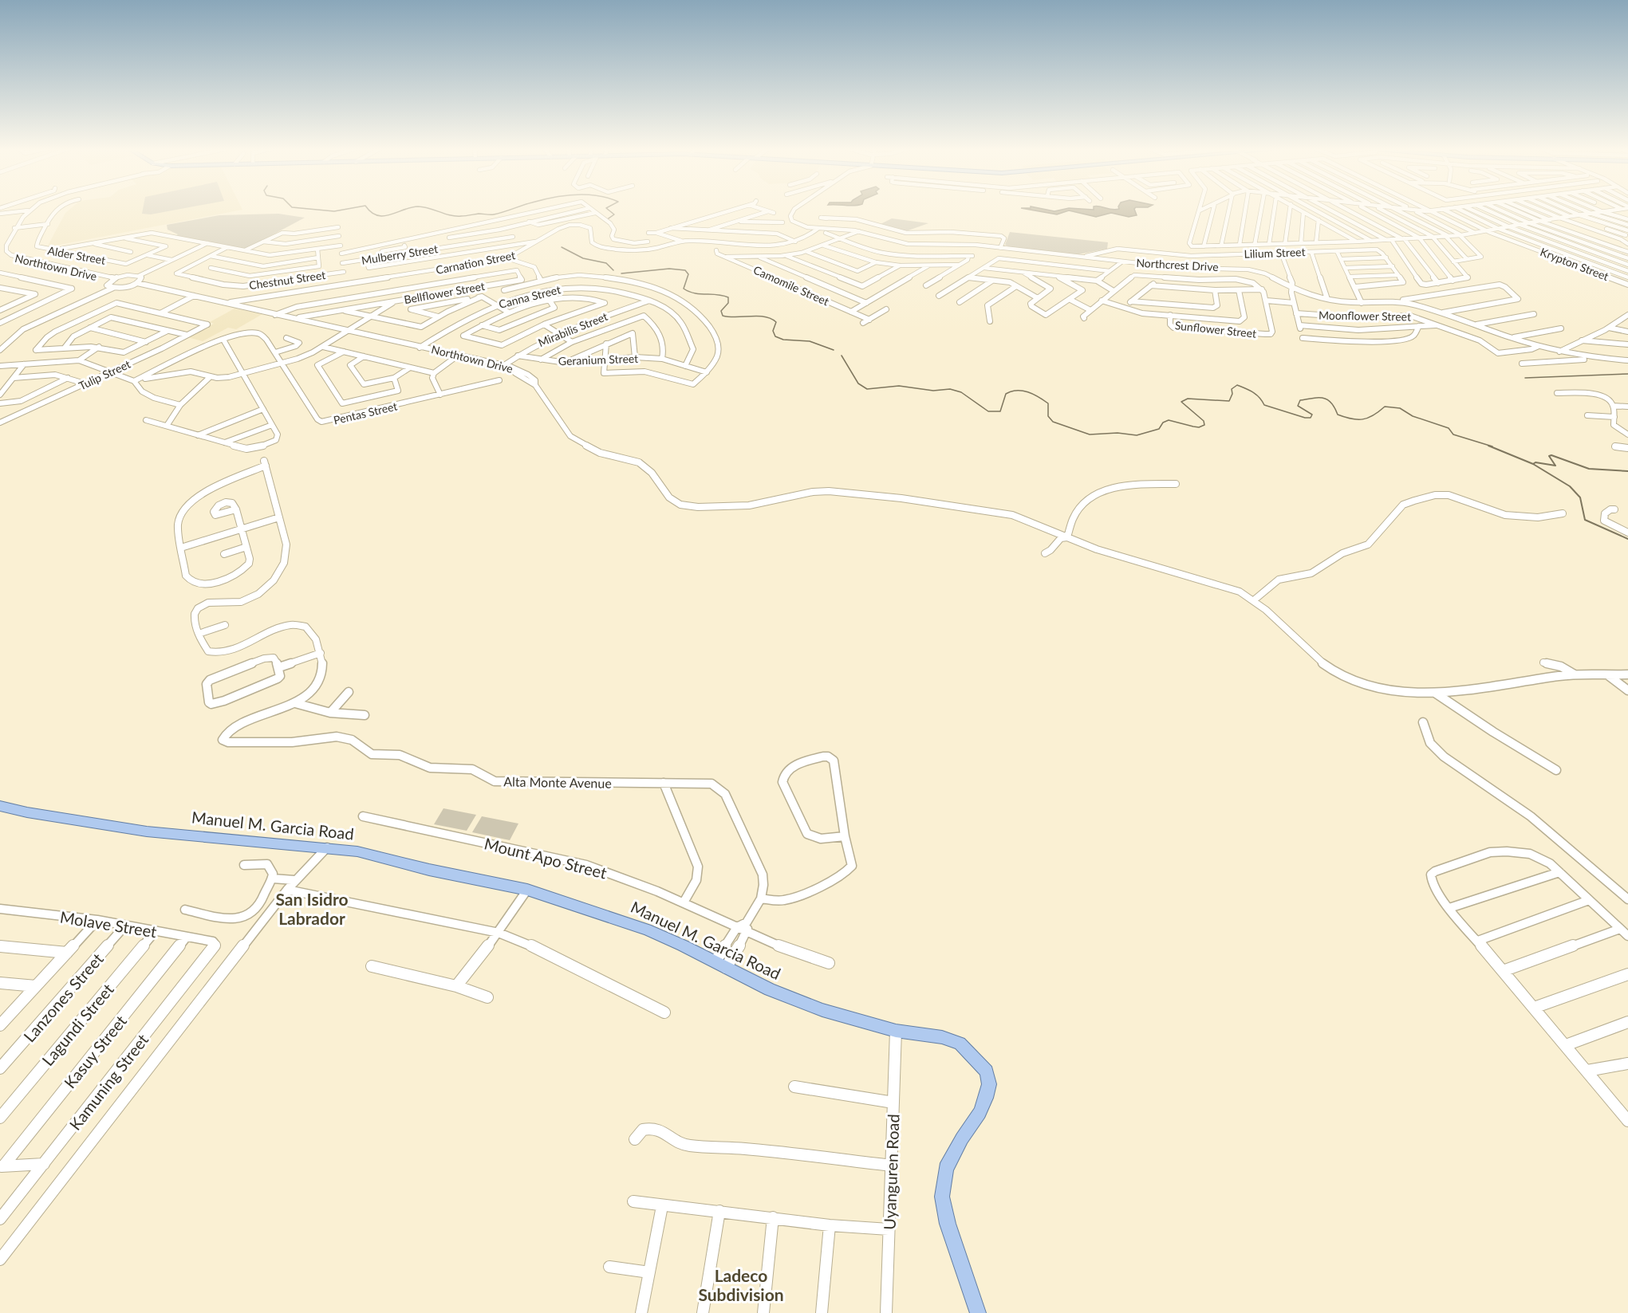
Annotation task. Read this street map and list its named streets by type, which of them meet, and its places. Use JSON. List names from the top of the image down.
{
  "streets": {
    "main road": ["Manuel M. Garcia Road"],
    "street": [
      "Lilium Street",
      "Mulberry Street",
      "Alder Street",
      "Carnation Street",
      "Krypton Street",
      "Northcrest Drive",
      "Northtown Drive",
      "Chestnut Street",
      "Camomile Street",
      "Bellflower Street",
      "Canna Street",
      "Moonflower Street",
      "Mirabilis Street",
      "Sunflower Street",
      "Geranium Street",
      "Tulip Street",
      "Pentas Street",
      "Alta Monte Avenue",
      "Mount Apo Street",
      "Molave Street",
      "Lanzones Street",
      "Lagundi Street",
      "Kasuy Street",
      "Kamuning Street",
      "Uyanguren Road"
    ]
  },
  "crossings": [
    ["Lilium Street", "Northcrest Drive"],
    ["Carnation Street", "Northtown Drive"],
    ["Carnation Street", "Bellflower Street"],
    ["Northcrest Drive", "Moonflower Street"],
    ["Northtown Drive", "Bellflower Street"],
    ["Northtown Drive", "Canna Street"],
    ["Northtown Drive", "Mirabilis Street"],
    ["Canna Street", "Mirabilis Street"],
    ["Canna Street", "Geranium Street"],
    ["Mirabilis Street", "Geranium Street"],
    ["Alta Monte Avenue", "Manuel M. Garcia Road"],
    ["Manuel M. Garcia Road", "Uyanguren Road"],
    ["Molave Street", "Lanzones Street"],
    ["Molave Street", "Lagundi Street"],
    ["Molave Street", "Kasuy Street"],
    ["Molave Street", "Kamuning Street"]
  ],
  "districts": ["San Isidro Labrador", "Ladeco Subdivision"]
}
